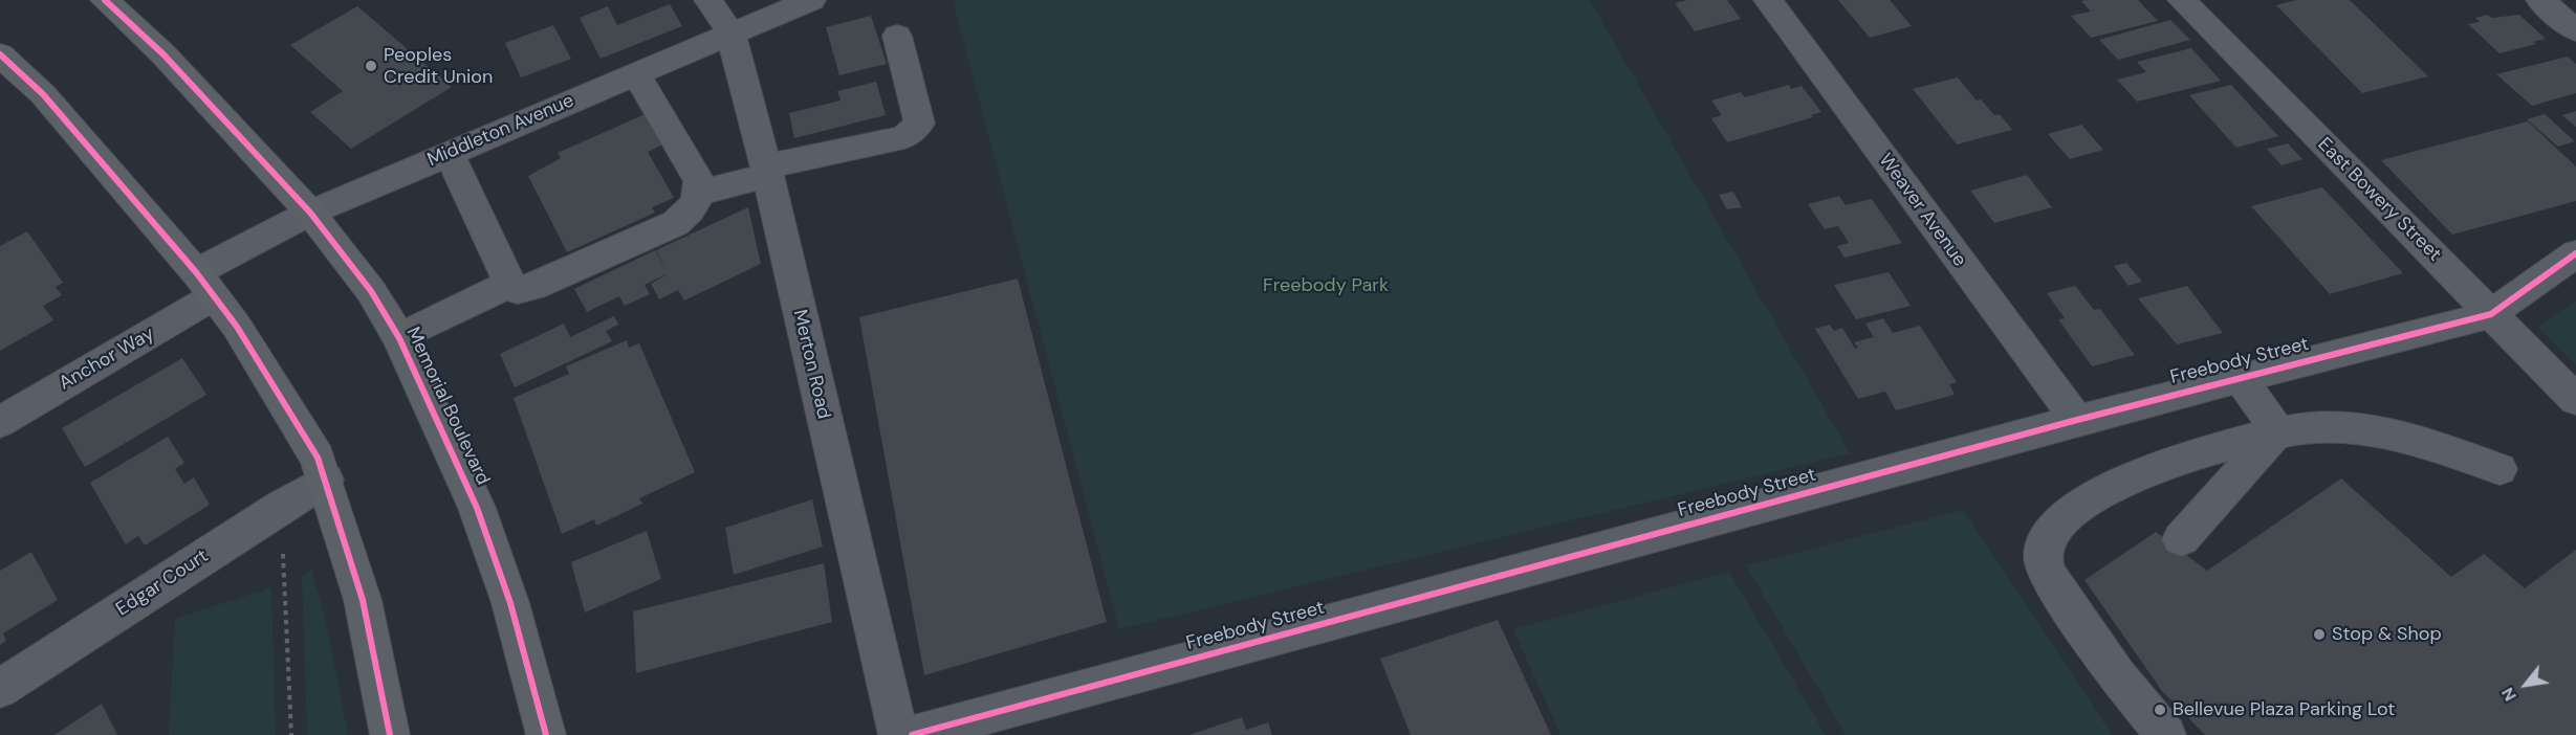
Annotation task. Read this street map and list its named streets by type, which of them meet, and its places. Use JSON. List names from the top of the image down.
{
  "streets": {
    "main road": ["Memorial Boulevard"],
    "street": [
      "Middleton Avenue",
      "East Bowery Street",
      "Weaver Avenue",
      "Anchor Way",
      "Freebody Street",
      "Merton Road",
      "Edgar Court"
    ]
  },
  "crossings": [
    ["Middleton Avenue", "Anchor Way"],
    ["Middleton Avenue", "Merton Road"],
    ["Middleton Avenue", "Memorial Boulevard"],
    ["East Bowery Street", "Freebody Street"],
    ["Weaver Avenue", "Freebody Street"]
  ],
  "parks": ["Freebody Park"],
  "places": ["Peoples Credit Union", "Stop & Shop", "Bellevue Plaza Parking Lot"],
  "north": "bottom left"
}
